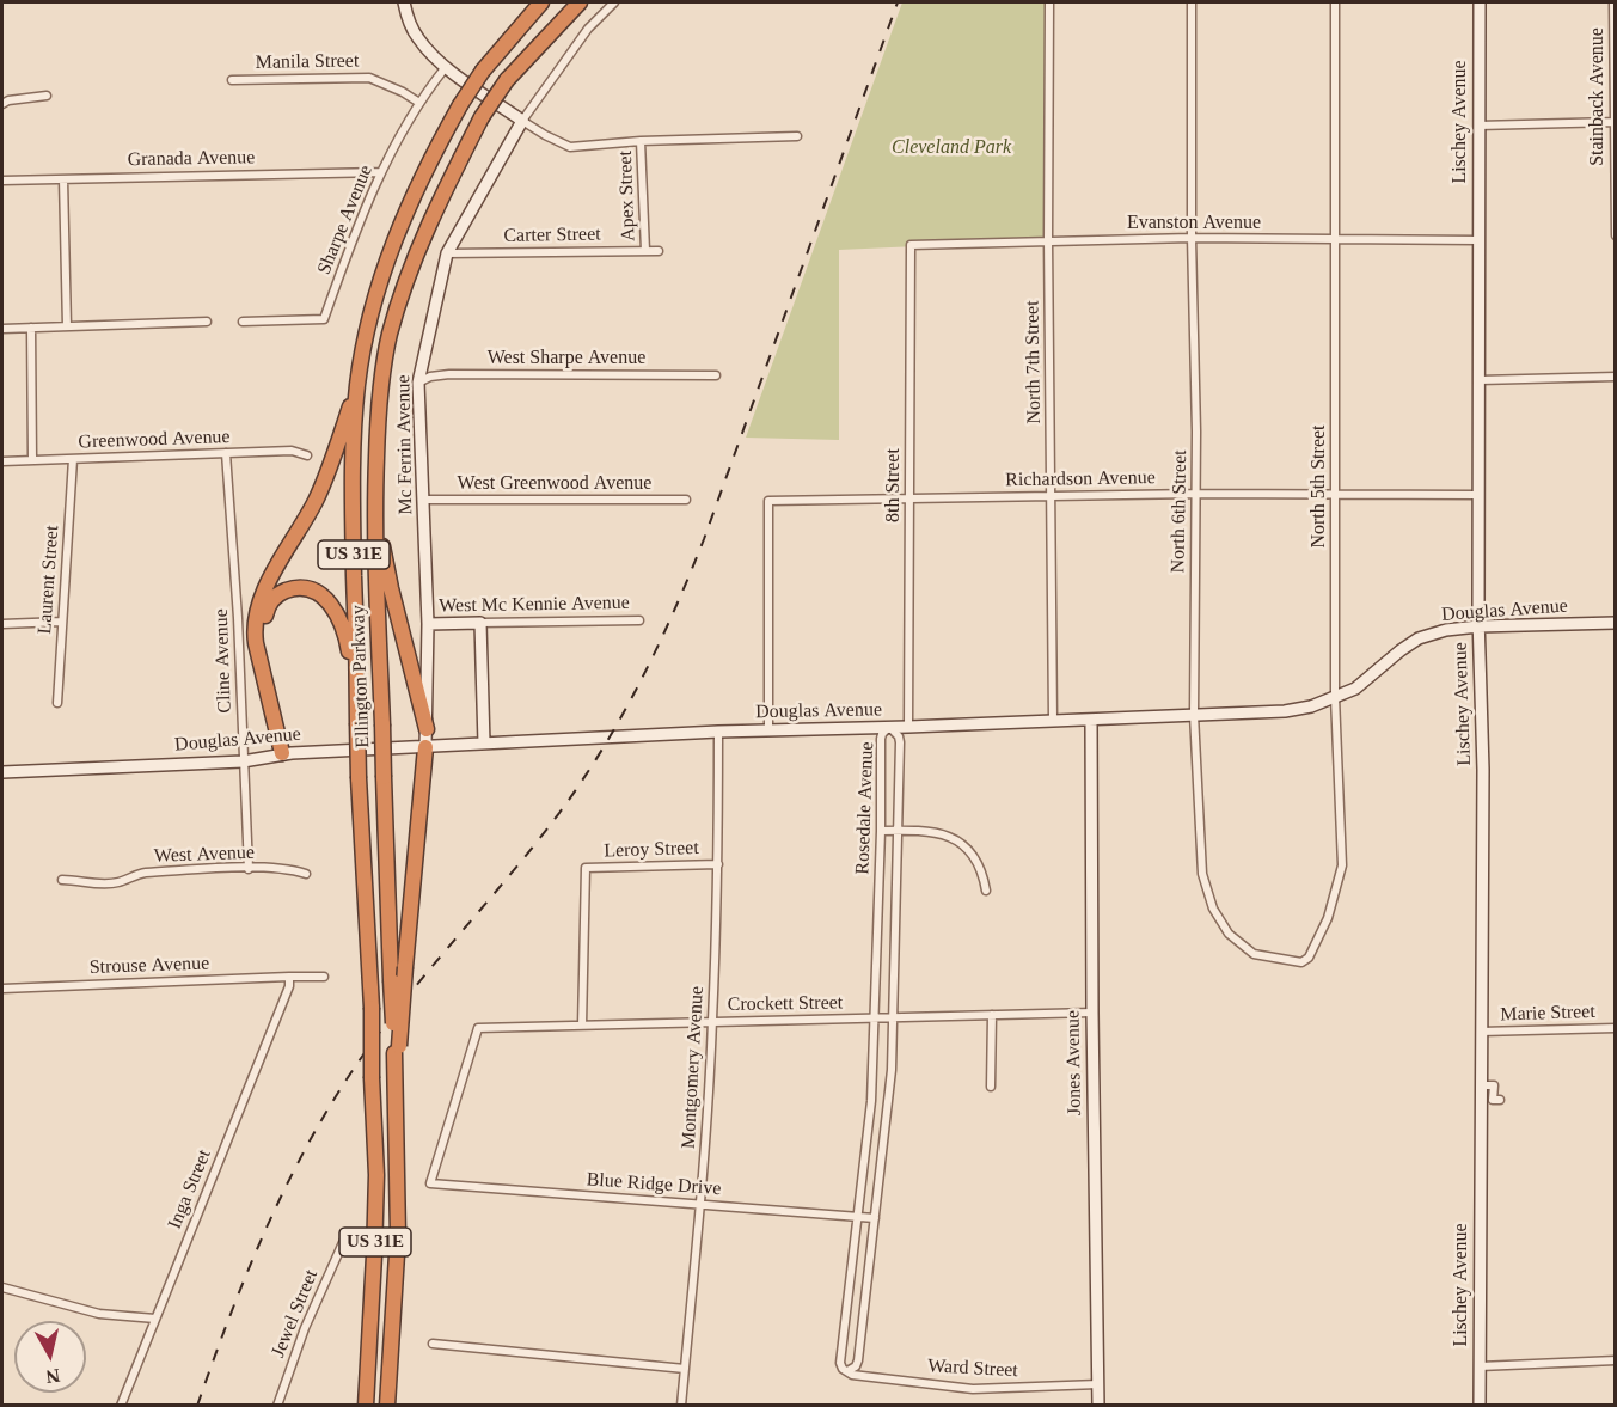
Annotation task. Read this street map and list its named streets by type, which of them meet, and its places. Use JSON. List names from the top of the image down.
{
  "streets": {
    "highway": ["US 31E", "Ellington Parkway"],
    "street": [
      "Manila Street",
      "Stainback Avenue",
      "Lischey Avenue",
      "Granada Avenue",
      "Apex Street",
      "Sharpe Avenue",
      "Evanston Avenue",
      "Carter Street",
      "West Sharpe Avenue",
      "North 7th Street",
      "Greenwood Avenue",
      "Mc Ferrin Avenue",
      "Richardson Avenue",
      "West Greenwood Avenue",
      "8th Street",
      "North 5th Street",
      "North 6th Street",
      "Laurent Street",
      "West Mc Kennie Avenue",
      "Douglas Avenue",
      "Cline Avenue",
      "Rosedale Avenue",
      "Leroy Street",
      "West Avenue",
      "Strouse Avenue",
      "Crockett Street",
      "Marie Street",
      "Jones Avenue",
      "Montgomery Avenue",
      "Blue Ridge Drive",
      "Inga Street",
      "Jewel Street",
      "Ward Street"
    ]
  },
  "crossings": [
    ["Manila Street", "Sharpe Avenue"],
    ["Lischey Avenue", "Evanston Avenue"],
    ["Lischey Avenue", "Richardson Avenue"],
    ["Lischey Avenue", "Douglas Avenue"],
    ["Lischey Avenue", "Marie Street"],
    ["Granada Avenue", "Sharpe Avenue"],
    ["Apex Street", "Carter Street"],
    ["Evanston Avenue", "North 7th Street"],
    ["Evanston Avenue", "8th Street"],
    ["Evanston Avenue", "North 5th Street"],
    ["Evanston Avenue", "North 6th Street"],
    ["Carter Street", "Mc Ferrin Avenue"],
    ["West Sharpe Avenue", "Mc Ferrin Avenue"],
    ["North 7th Street", "Richardson Avenue"],
    ["North 7th Street", "Douglas Avenue"],
    ["Greenwood Avenue", "Laurent Street"],
    ["Greenwood Avenue", "Cline Avenue"],
    ["Mc Ferrin Avenue", "West Greenwood Avenue"],
    ["Mc Ferrin Avenue", "West Mc Kennie Avenue"],
    ["Mc Ferrin Avenue", "Douglas Avenue"],
    ["Richardson Avenue", "8th Street"],
    ["Richardson Avenue", "North 5th Street"],
    ["Richardson Avenue", "North 6th Street"],
    ["Richardson Avenue", "Douglas Avenue"],
    ["8th Street", "Douglas Avenue"],
    ["North 5th Street", "North 6th Street"],
    ["North 5th Street", "Douglas Avenue"],
    ["North 6th Street", "Douglas Avenue"],
    ["US 31E", "Ellington Parkway"],
    ["Douglas Avenue", "Cline Avenue"],
    ["Douglas Avenue", "Rosedale Avenue"],
    ["Douglas Avenue", "Jones Avenue"],
    ["Douglas Avenue", "Montgomery Avenue"],
    ["Cline Avenue", "West Avenue"],
    ["Rosedale Avenue", "Crockett Street"],
    ["Rosedale Avenue", "Blue Ridge Drive"],
    ["Rosedale Avenue", "Ward Street"],
    ["Leroy Street", "Crockett Street"],
    ["Leroy Street", "Montgomery Avenue"],
    ["Strouse Avenue", "Inga Street"],
    ["Crockett Street", "Jones Avenue"],
    ["Crockett Street", "Montgomery Avenue"],
    ["Crockett Street", "Blue Ridge Drive"],
    ["Jones Avenue", "Ward Street"],
    ["Montgomery Avenue", "Blue Ridge Drive"]
  ],
  "parks": ["Cleveland Park"],
  "north": "bottom"
}
